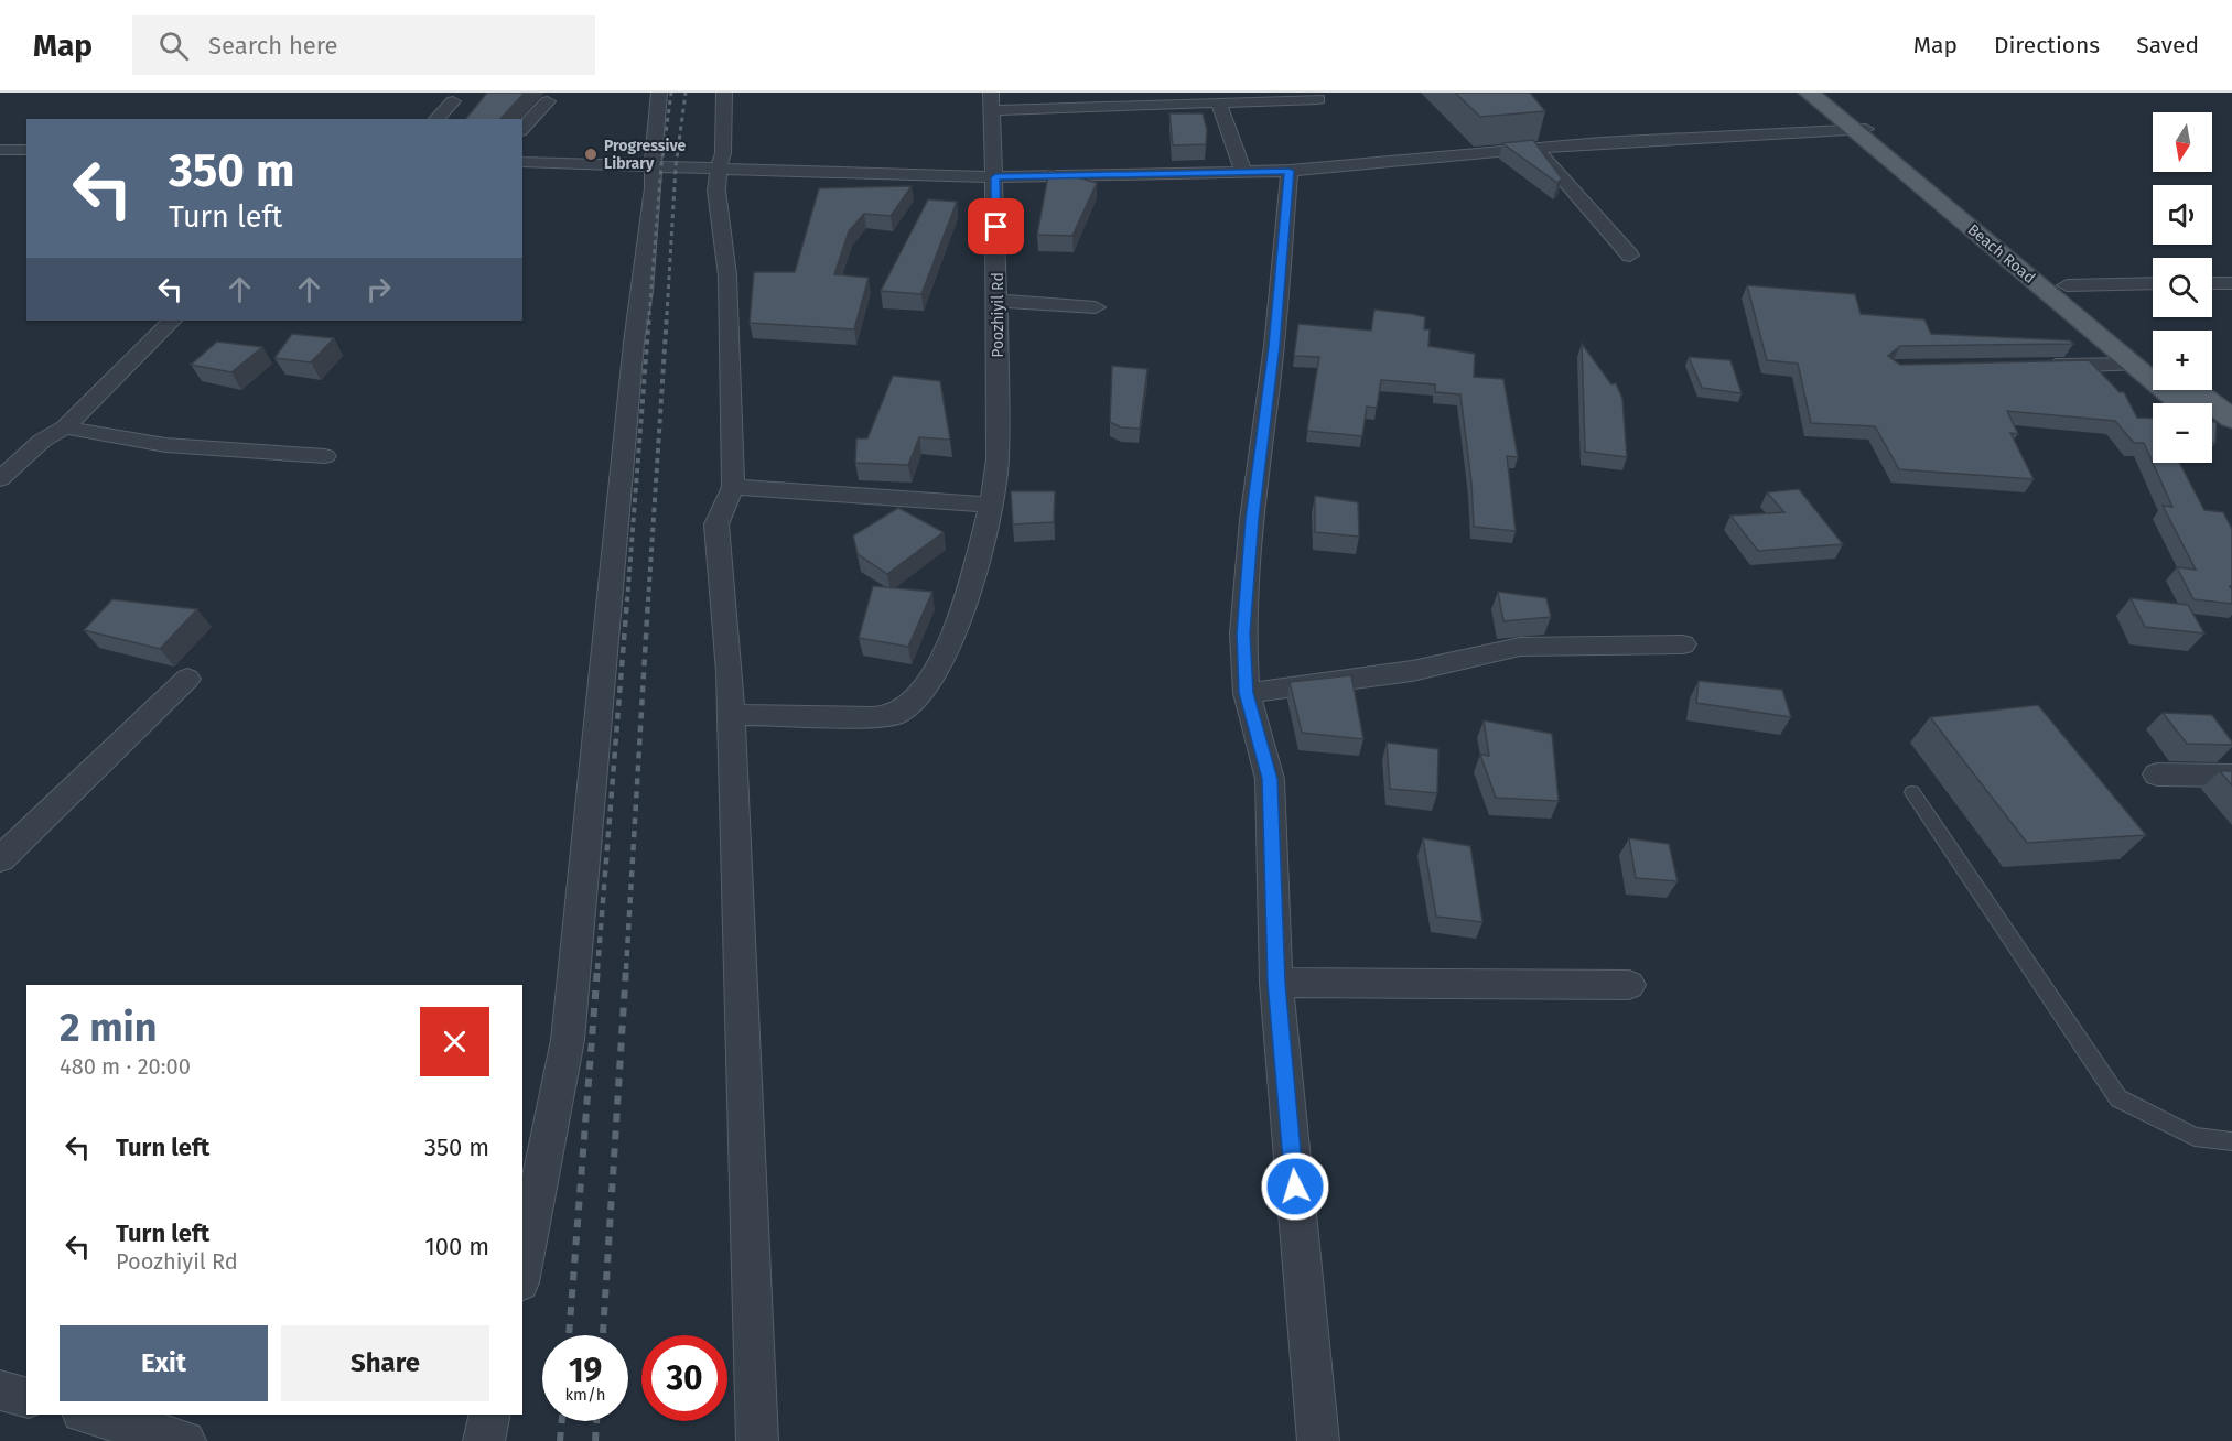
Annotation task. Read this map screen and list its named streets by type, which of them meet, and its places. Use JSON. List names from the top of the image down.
{
  "streets": {
    "main road": ["Beach Road"],
    "street": ["Poozhiyil Rd"]
  },
  "places": ["Progressive Library"],
  "north": "bottom",
  "page": {
    "header": "Map",
    "search": "Search here",
    "nav": ["Map", "Directions", "Saved"],
    "map_buttons": ["+", "−"],
    "turn": ["350 m", "Turn left"],
    "heading": ["2 min", "480 m · 20:00"],
    "list": [
      {
        "name": "Turn left",
        "value": "350 m"
      },
      {
        "name": "Turn left",
        "note": "Poozhiyil Rd",
        "value": "100 m"
      }
    ],
    "buttons": ["Exit", "Share"],
    "speed": "19 km/h",
    "limit": "30"
  }
}
